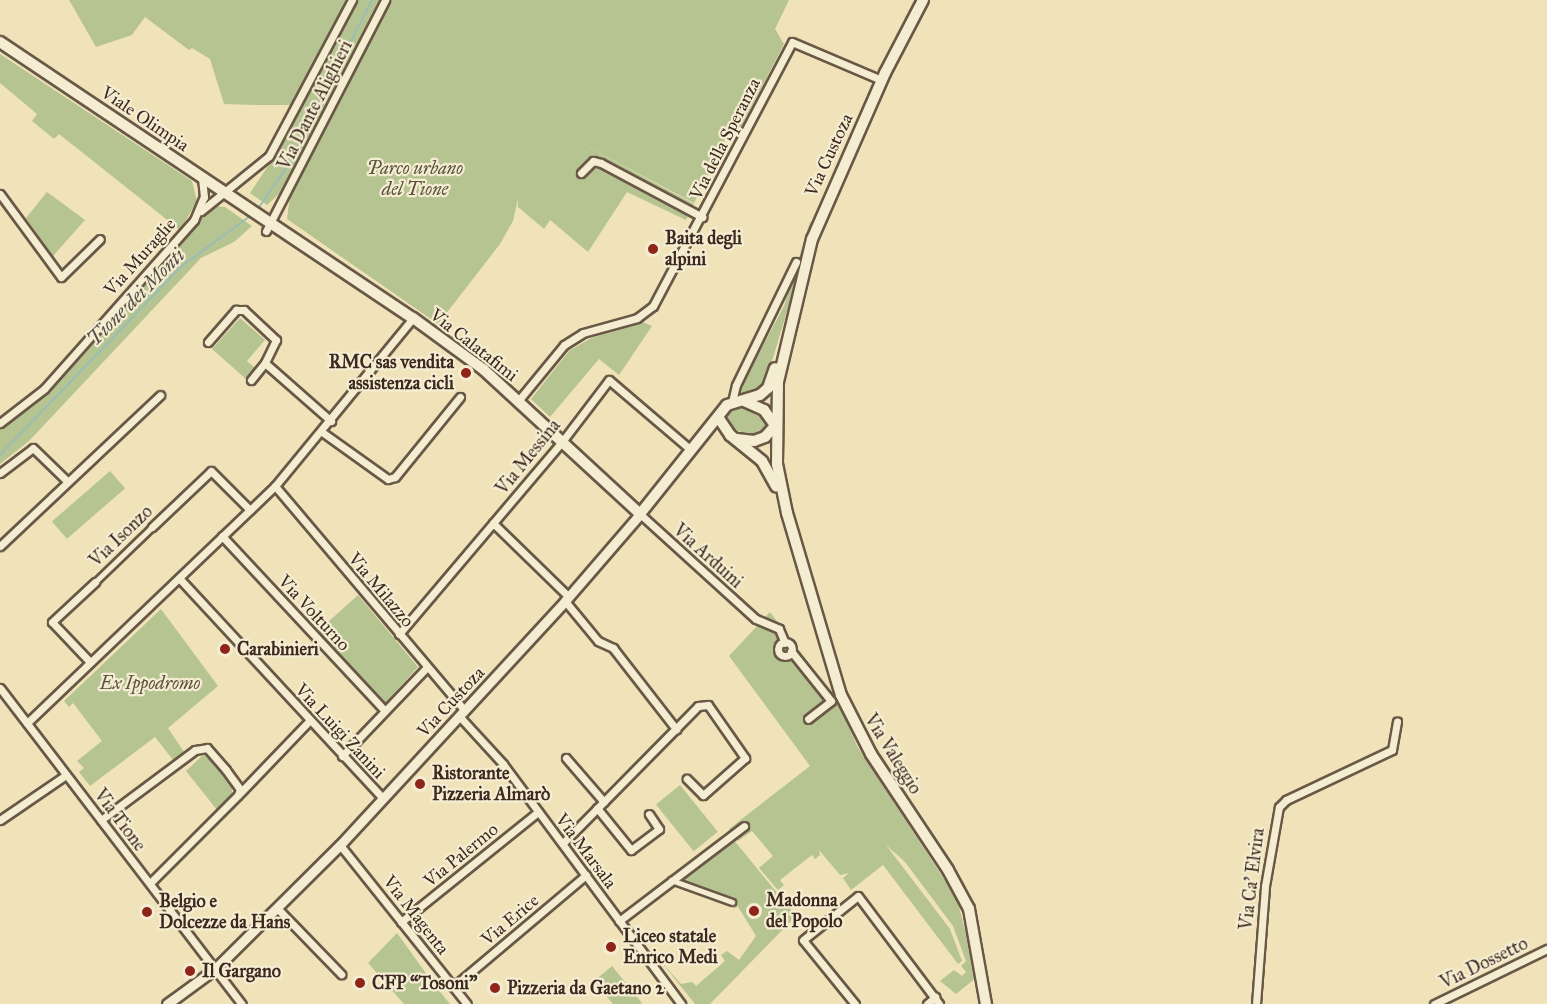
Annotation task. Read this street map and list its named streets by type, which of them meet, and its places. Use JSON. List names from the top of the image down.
{
  "streets": {
    "main road": [
      "Viale Olimpia",
      "Via Custoza",
      "Via Calatafimi",
      "Via Valeggio"
    ],
    "street": [
      "Via Dante Alighieri",
      "Via della Speranza",
      "Via Muraglie",
      "Via Messina",
      "Via Isonzo",
      "Via Arduini",
      "Via Milazzo",
      "Via Volturno",
      "Via Luigi Zanini",
      "Via Tione",
      "Via Marsala",
      "Via Palermo",
      "Via Ca' Elvira",
      "Via Magenta",
      "Via Erice",
      "Via Dossetto"
    ]
  },
  "crossings": [
    ["Via Dante Alighieri", "Viale Olimpia"],
    ["Via Dante Alighieri", "Via Calatafimi"],
    ["Viale Olimpia", "Via Muraglie"],
    ["Viale Olimpia", "Via Calatafimi"],
    ["Via della Speranza", "Via Calatafimi"],
    ["Via Custoza", "Via Calatafimi"],
    ["Via Custoza", "Via Messina"],
    ["Via Custoza", "Via Arduini"],
    ["Via Custoza", "Via Milazzo"],
    ["Via Custoza", "Via Luigi Zanini"],
    ["Via Custoza", "Via Valeggio"],
    ["Via Custoza", "Via Tione"],
    ["Via Custoza", "Via Marsala"],
    ["Via Custoza", "Via Magenta"],
    ["Via Calatafimi", "Via Messina"],
    ["Via Calatafimi", "Via Arduini"],
    ["Via Messina", "Via Milazzo"],
    ["Via Milazzo", "Via Marsala"],
    ["Via Marsala", "Via Palermo"],
    ["Via Marsala", "Via Erice"],
    ["Via Palermo", "Via Magenta"],
    ["Via Magenta", "Via Erice"]
  ],
  "water": ["Tione dei Monti"],
  "parks": ["Parco urbano del Tione", "Ex Ippodromo"],
  "places": [
    "Baita degli alpini",
    "RMC sas vendita assistenza cicli",
    "Carabinieri",
    "Ristorante Pizzeria Almarò",
    "Madonna del Popolo",
    "Belgio e Dolcezze da Hans",
    "Liceo statale Enrico Medi",
    "Il Gargano",
    "CFP “Tosoni”",
    "Pizzeria da Gaetano 2"
  ]
}
